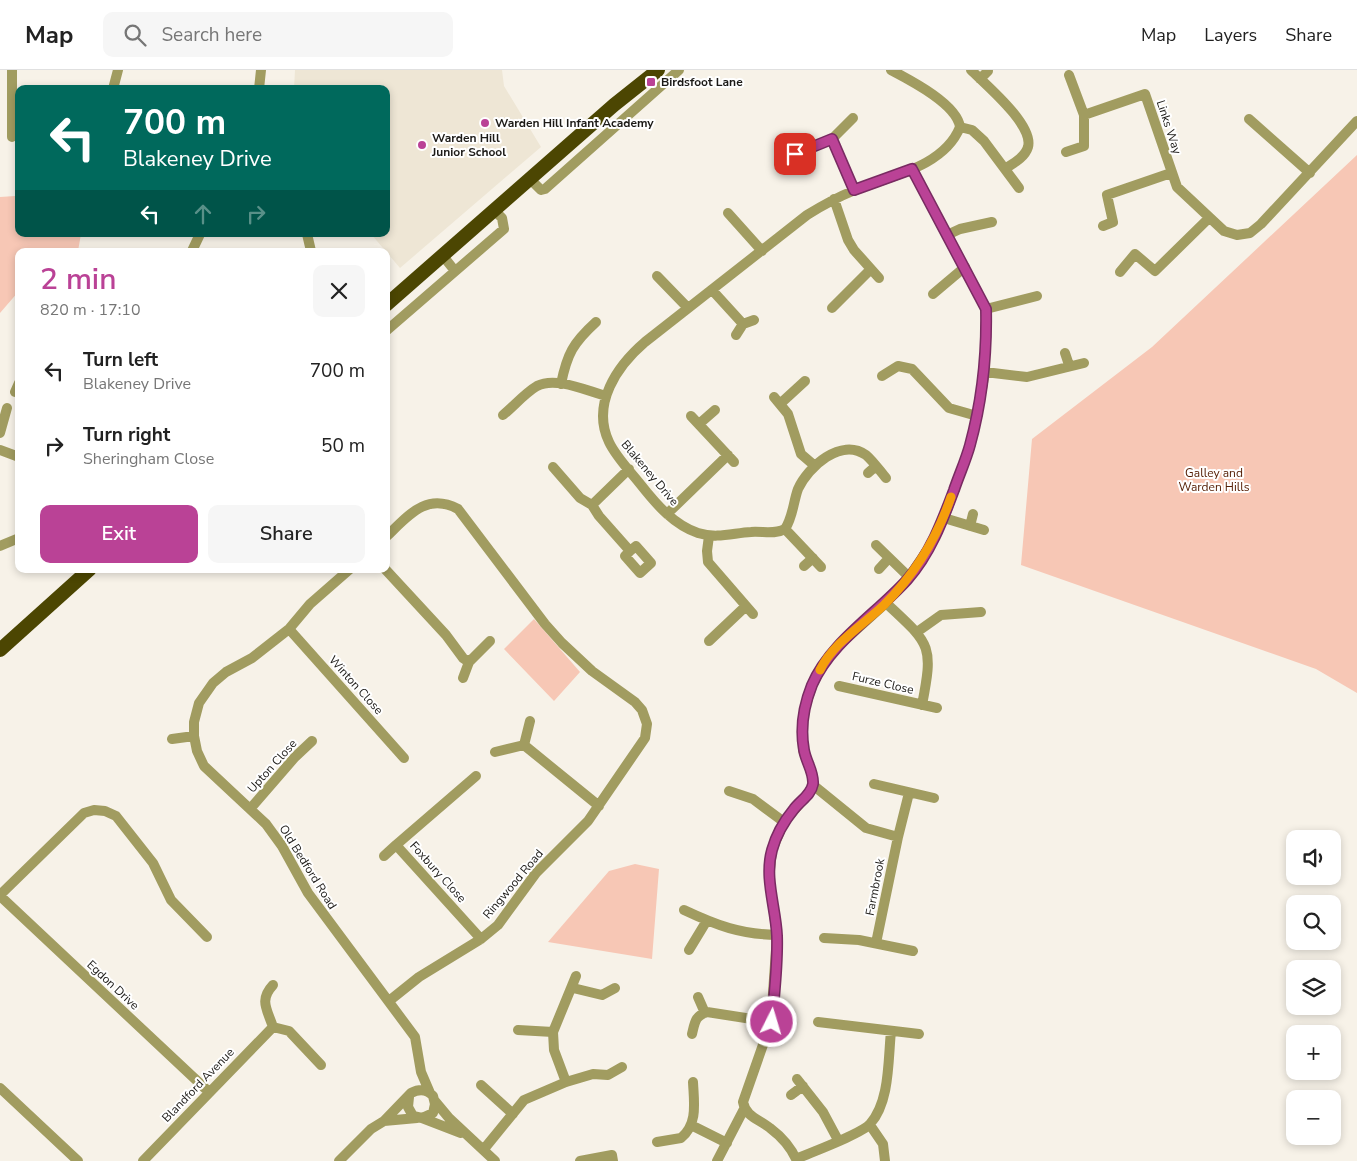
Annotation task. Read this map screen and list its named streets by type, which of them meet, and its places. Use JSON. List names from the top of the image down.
{
  "streets": {
    "street": [
      "Links Way",
      "Blakeney Drive",
      "Furze Close",
      "Winton Close",
      "Upton Close",
      "Old Bedford Road",
      "Foxbury Close",
      "Ringwood Road",
      "Farmbrook",
      "Egdon Drive",
      "Blandford Avenue"
    ]
  },
  "crossings": [
    ["Winton Close", "Old Bedford Road"],
    ["Upton Close", "Old Bedford Road"],
    ["Old Bedford Road", "Ringwood Road"],
    ["Foxbury Close", "Ringwood Road"],
    ["Egdon Drive", "Blandford Avenue"]
  ],
  "parks": ["Galley and Warden Hills"],
  "places": {
    "transit": ["Birdsfoot Lane"],
    "other": ["Warden Hill Infant Academy", "Warden Hill Junior School"]
  },
  "page": {
    "header": "Map",
    "search": "Search here",
    "nav": ["Map", "Layers", "Share"],
    "turn": ["700 m", "Blakeney Drive"],
    "heading": ["2 min", "820 m · 17:10"],
    "list": [
      {
        "name": "Turn left",
        "note": "Blakeney Drive",
        "value": "700 m"
      },
      {
        "name": "Turn right",
        "note": "Sheringham Close",
        "value": "50 m"
      }
    ],
    "buttons": ["Exit", "Share"],
    "map_buttons": ["+", "−"]
  }
}
